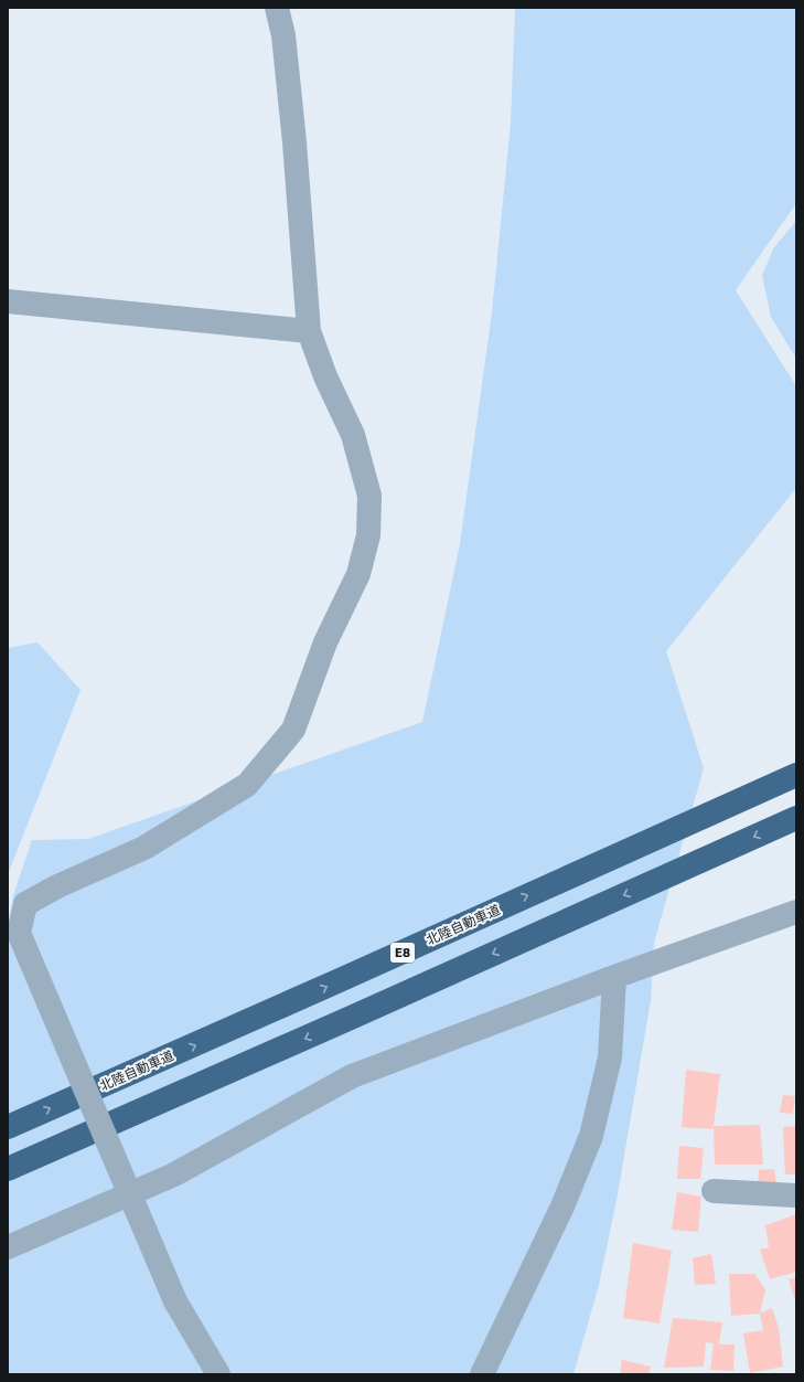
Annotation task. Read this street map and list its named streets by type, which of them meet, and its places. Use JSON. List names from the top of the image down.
{
  "streets": {
    "highway": ["北陸自動車道", "E8"]
  }
}
